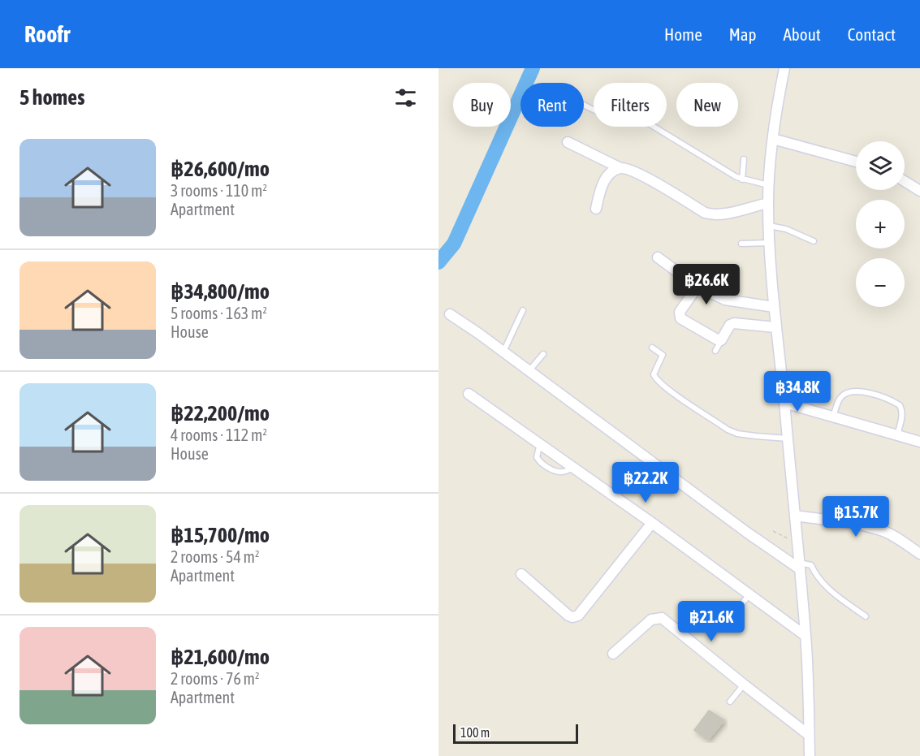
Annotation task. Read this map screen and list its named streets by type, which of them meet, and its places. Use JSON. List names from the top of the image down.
{
  "scale_bar": "100 m",
  "page": {
    "header": "Roofr",
    "nav": [
      "Home",
      "Map",
      "About",
      "Contact"
    ],
    "heading": "5 homes",
    "chip": [
      "Buy",
      "Rent",
      "Filters",
      "New"
    ],
    "list": [
      {
        "name": "฿26,600/mo",
        "note": "3 rooms · 110 m² · Apartment"
      },
      {
        "name": "฿34,800/mo",
        "note": "5 rooms · 163 m² · House"
      },
      {
        "name": "฿22,200/mo",
        "note": "4 rooms · 112 m² · House"
      },
      {
        "name": "฿15,700/mo",
        "note": "2 rooms · 54 m² · Apartment"
      },
      {
        "name": "฿21,600/mo",
        "note": "2 rooms · 76 m² · Apartment"
      }
    ],
    "map_buttons": ["+", "−"],
    "price": [
      "฿26.6K",
      "฿34.8K",
      "฿22.2K",
      "฿15.7K",
      "฿21.6K"
    ],
    "scale": "100 m"
  }
}
